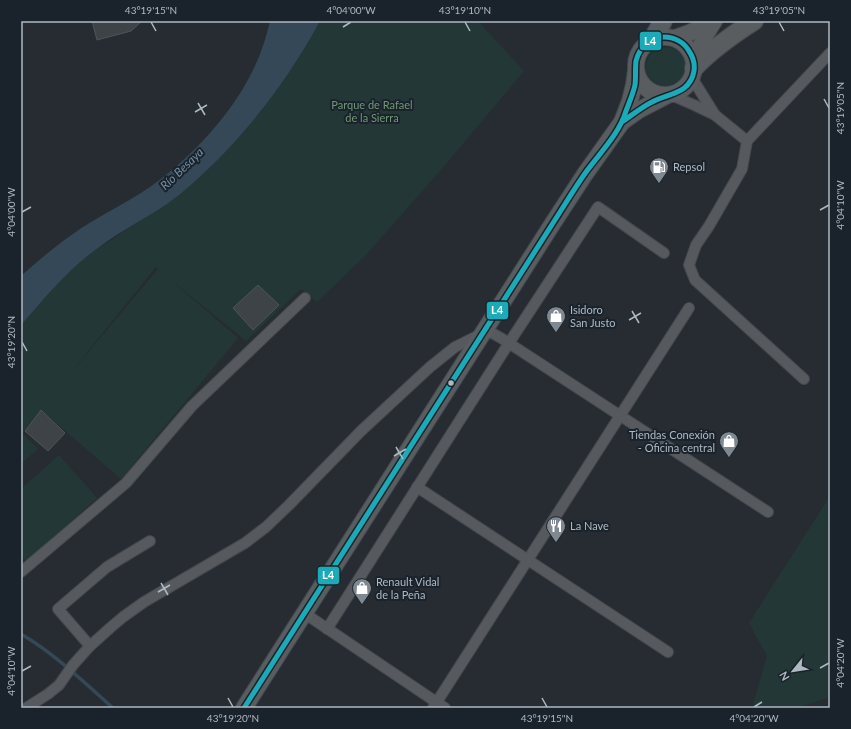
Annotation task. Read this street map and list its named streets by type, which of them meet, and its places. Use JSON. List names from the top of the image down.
{
  "water": ["Río Besaya"],
  "parks": ["Parque de Rafael de la Sierra"],
  "places": {
    "fuel station": ["Repsol"],
    "shop": ["Isidoro San Justo", "Tiendas Conexión - Oficina central", "Renault Vidal de la Peña"],
    "restaurant": ["La Nave"]
  },
  "lines": ["transit line L4"],
  "north": "bottom left",
  "coordinates": [
    "43°19'15\"N",
    "4°04'00\"W",
    "43°19'10\"N",
    "43°19'05\"N",
    "4°04'10\"W",
    "43°19'20\"N",
    "4°04'20\"W"
  ]
}
